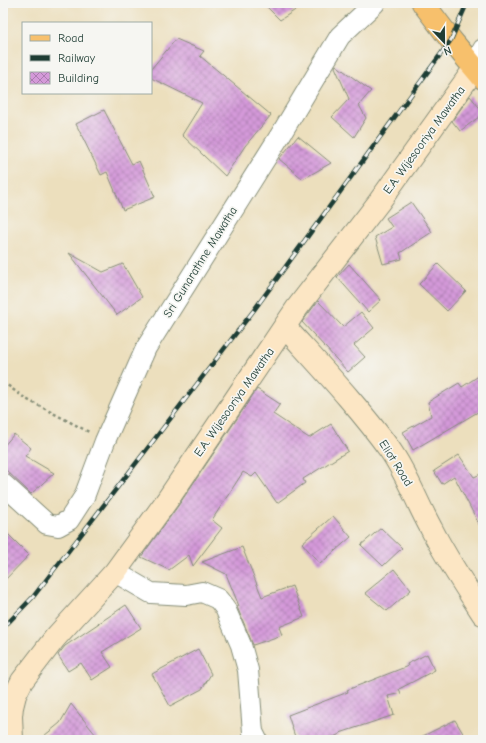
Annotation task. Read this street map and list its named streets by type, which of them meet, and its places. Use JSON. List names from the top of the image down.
{
  "streets": {
    "street": ["E.A. Wijesooriya Mawatha", "Sri Gunarathne Mawatha", "Eliot Road"]
  },
  "crossings": [
    ["E.A. Wijesooriya Mawatha", "Eliot Road"]
  ],
  "legend": ["Road", "Railway", "Building"],
  "north": "bottom"
}
